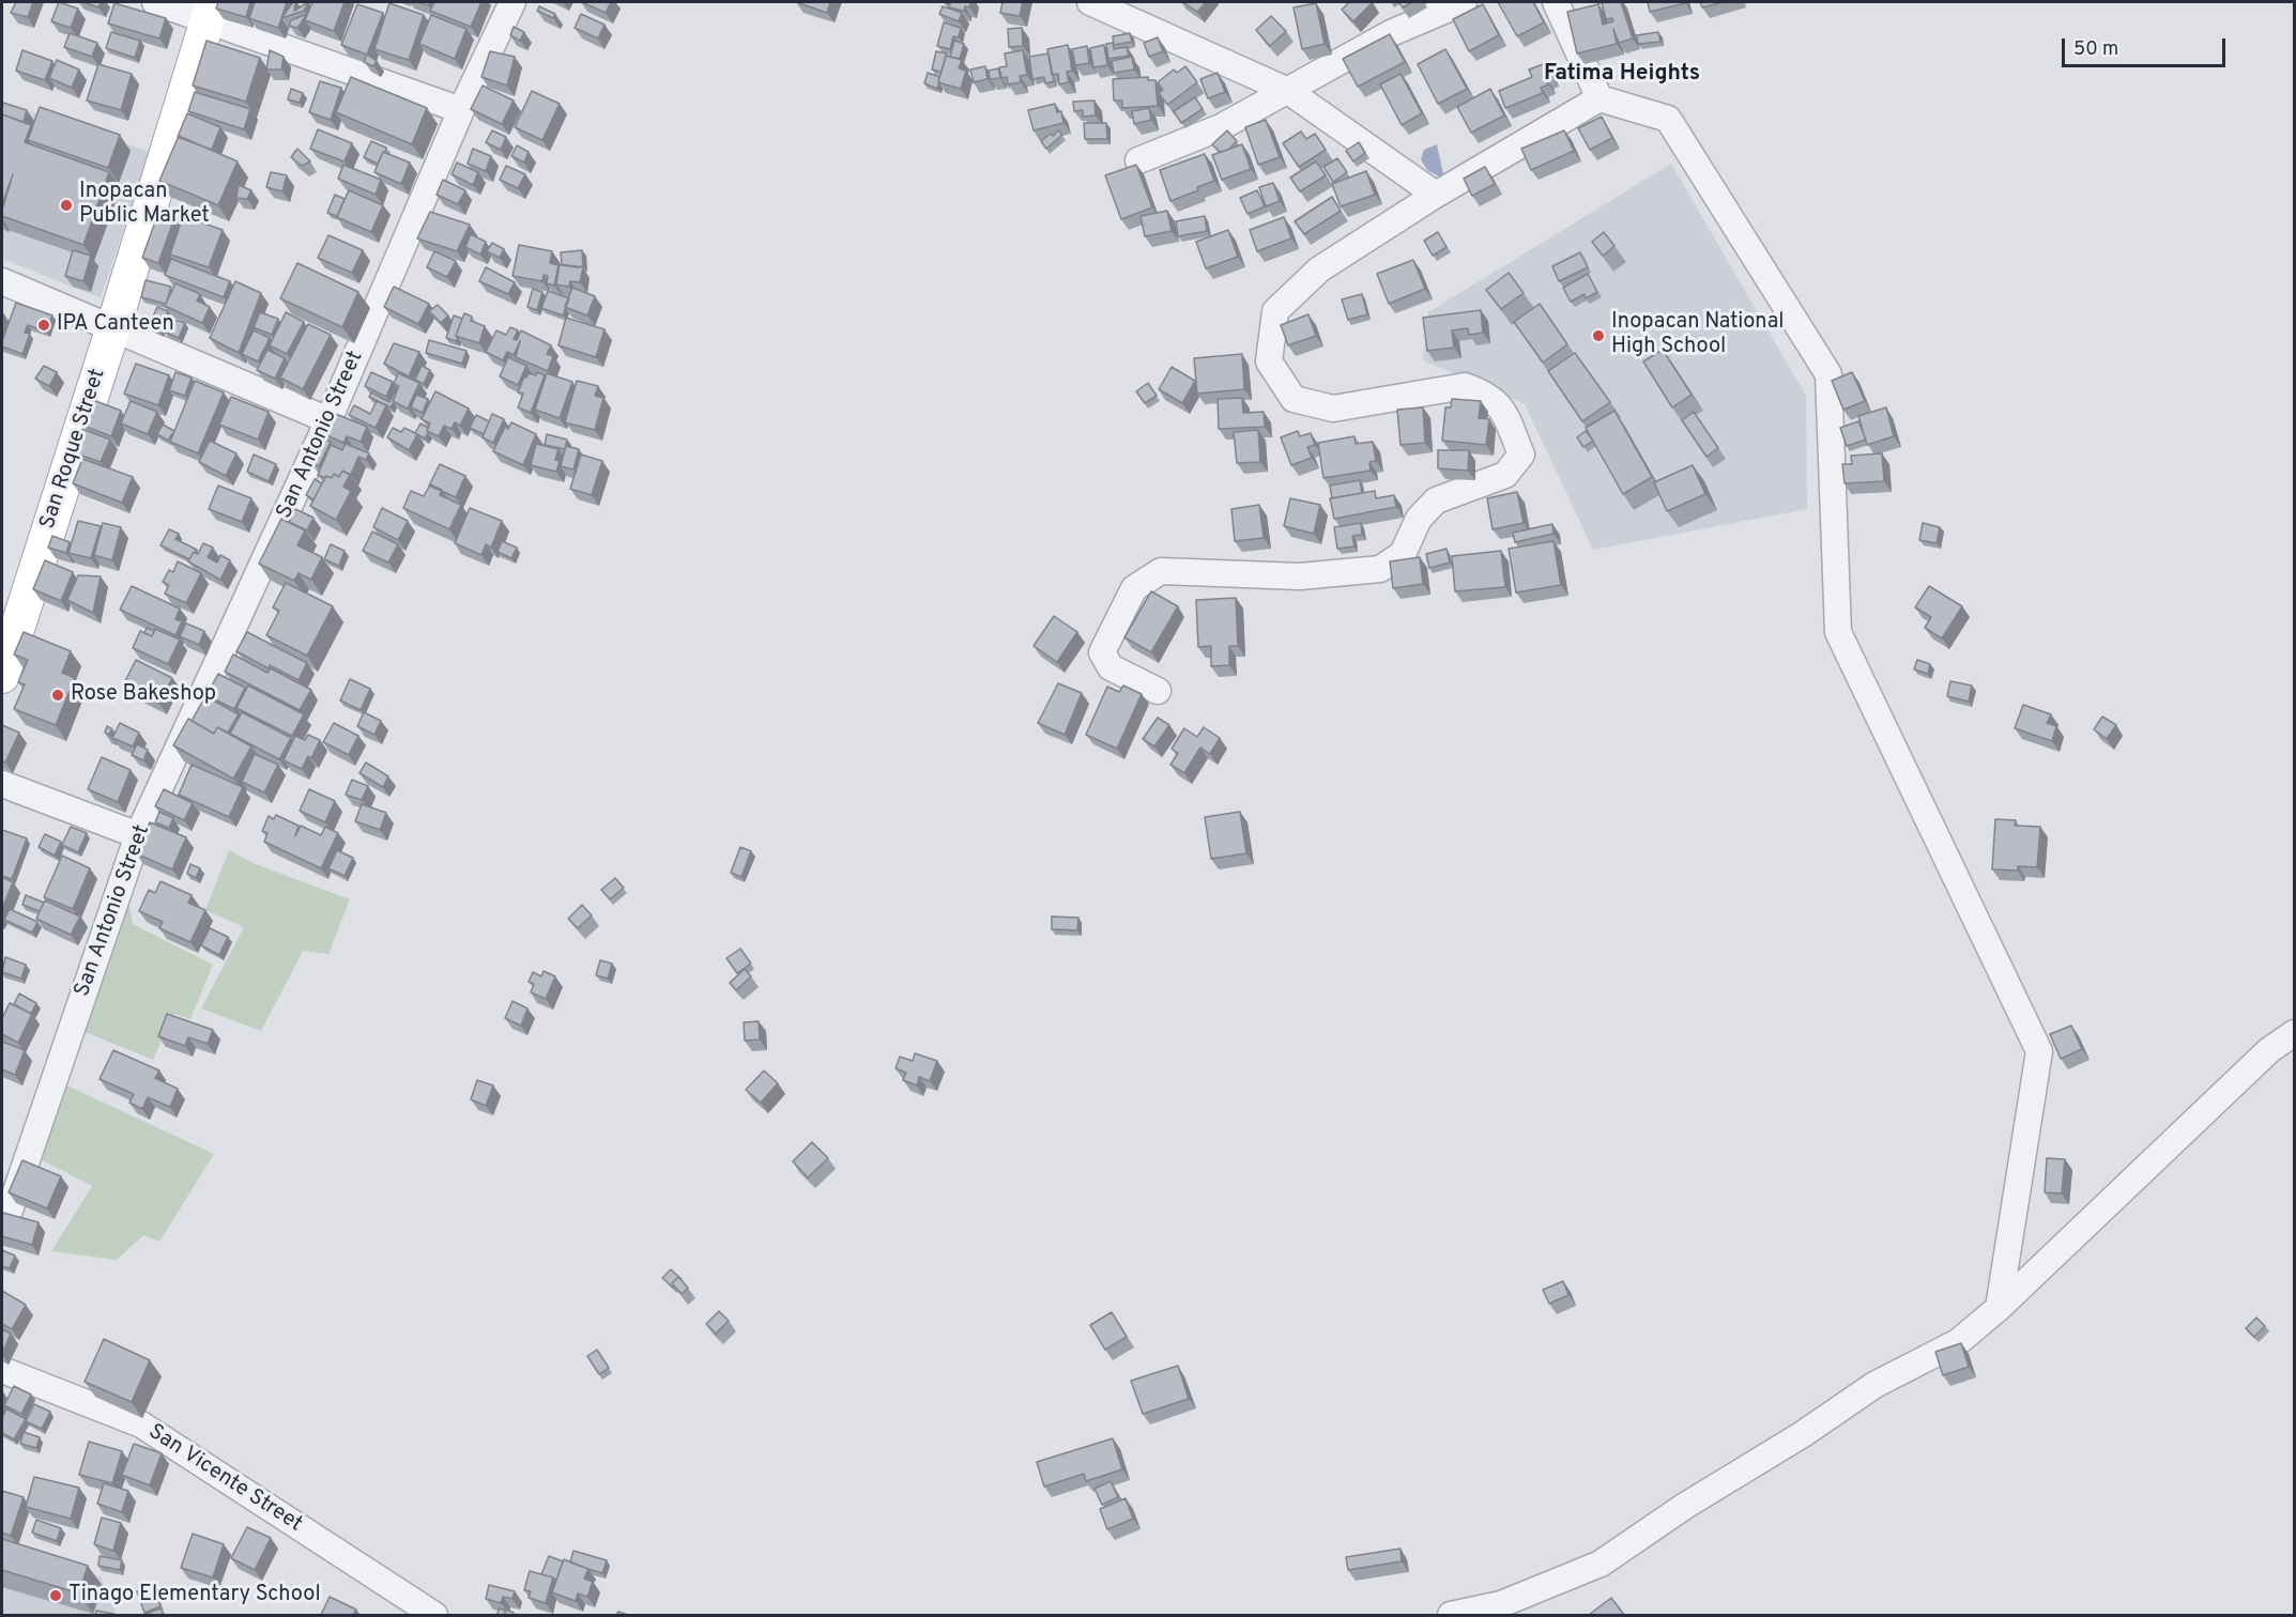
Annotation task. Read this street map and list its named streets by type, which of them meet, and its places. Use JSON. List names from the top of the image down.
{
  "streets": {
    "main road": ["San Roque Street"],
    "street": ["San Antonio Street", "San Vicente Street"]
  },
  "districts": ["Fatima Heights"],
  "places": [
    "Inopacan Public Market",
    "IPA Canteen",
    "Inopacan National High School",
    "Rose Bakeshop",
    "Tinago Elementary School"
  ],
  "scale_bar": "50 m"
}
